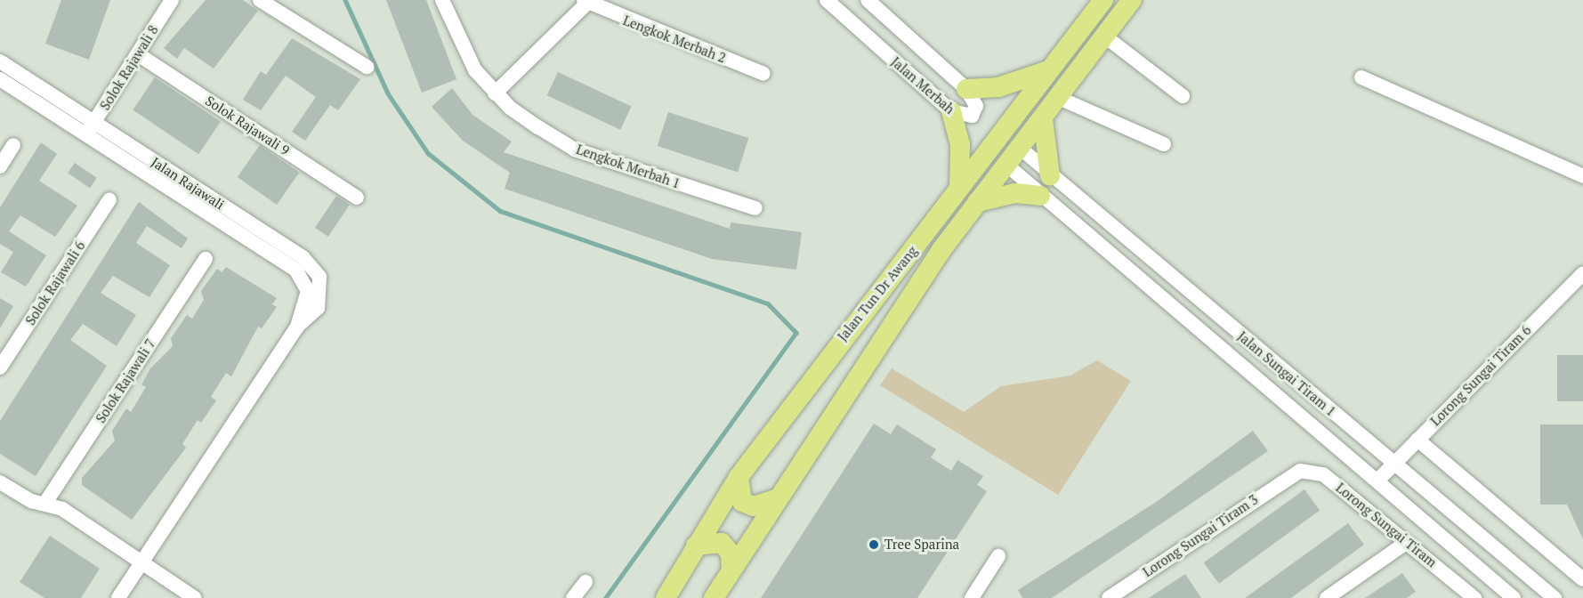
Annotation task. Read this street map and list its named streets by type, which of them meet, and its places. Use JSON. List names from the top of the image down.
{
  "streets": {
    "main road": ["Jalan Tun Dr Awang"],
    "street": [
      "Lengkok Merbah 2",
      "Solok Rajawali 8",
      "Jalan Merbah",
      "Solok Rajawali 9",
      "Lengkok Merbah 1",
      "Jalan Rajawali",
      "Solok Rajawali 6",
      "Jalan Sungai Tiram 1",
      "Lorong Sungai Tiram 6",
      "Solok Rajawali 7",
      "Lorong Sungai Tiram",
      "Lorong Sungai Tiram 3"
    ]
  },
  "crossings": [
    ["Lengkok Merbah 2", "Lengkok Merbah 1"],
    ["Solok Rajawali 8", "Solok Rajawali 9"],
    ["Solok Rajawali 8", "Jalan Rajawali"],
    ["Jalan Tun Dr Awang", "Jalan Sungai Tiram 1"],
    ["Jalan Sungai Tiram 1", "Lorong Sungai Tiram 6"],
    ["Lorong Sungai Tiram", "Lorong Sungai Tiram 3"]
  ],
  "places": ["Tree Sparina"]
}
